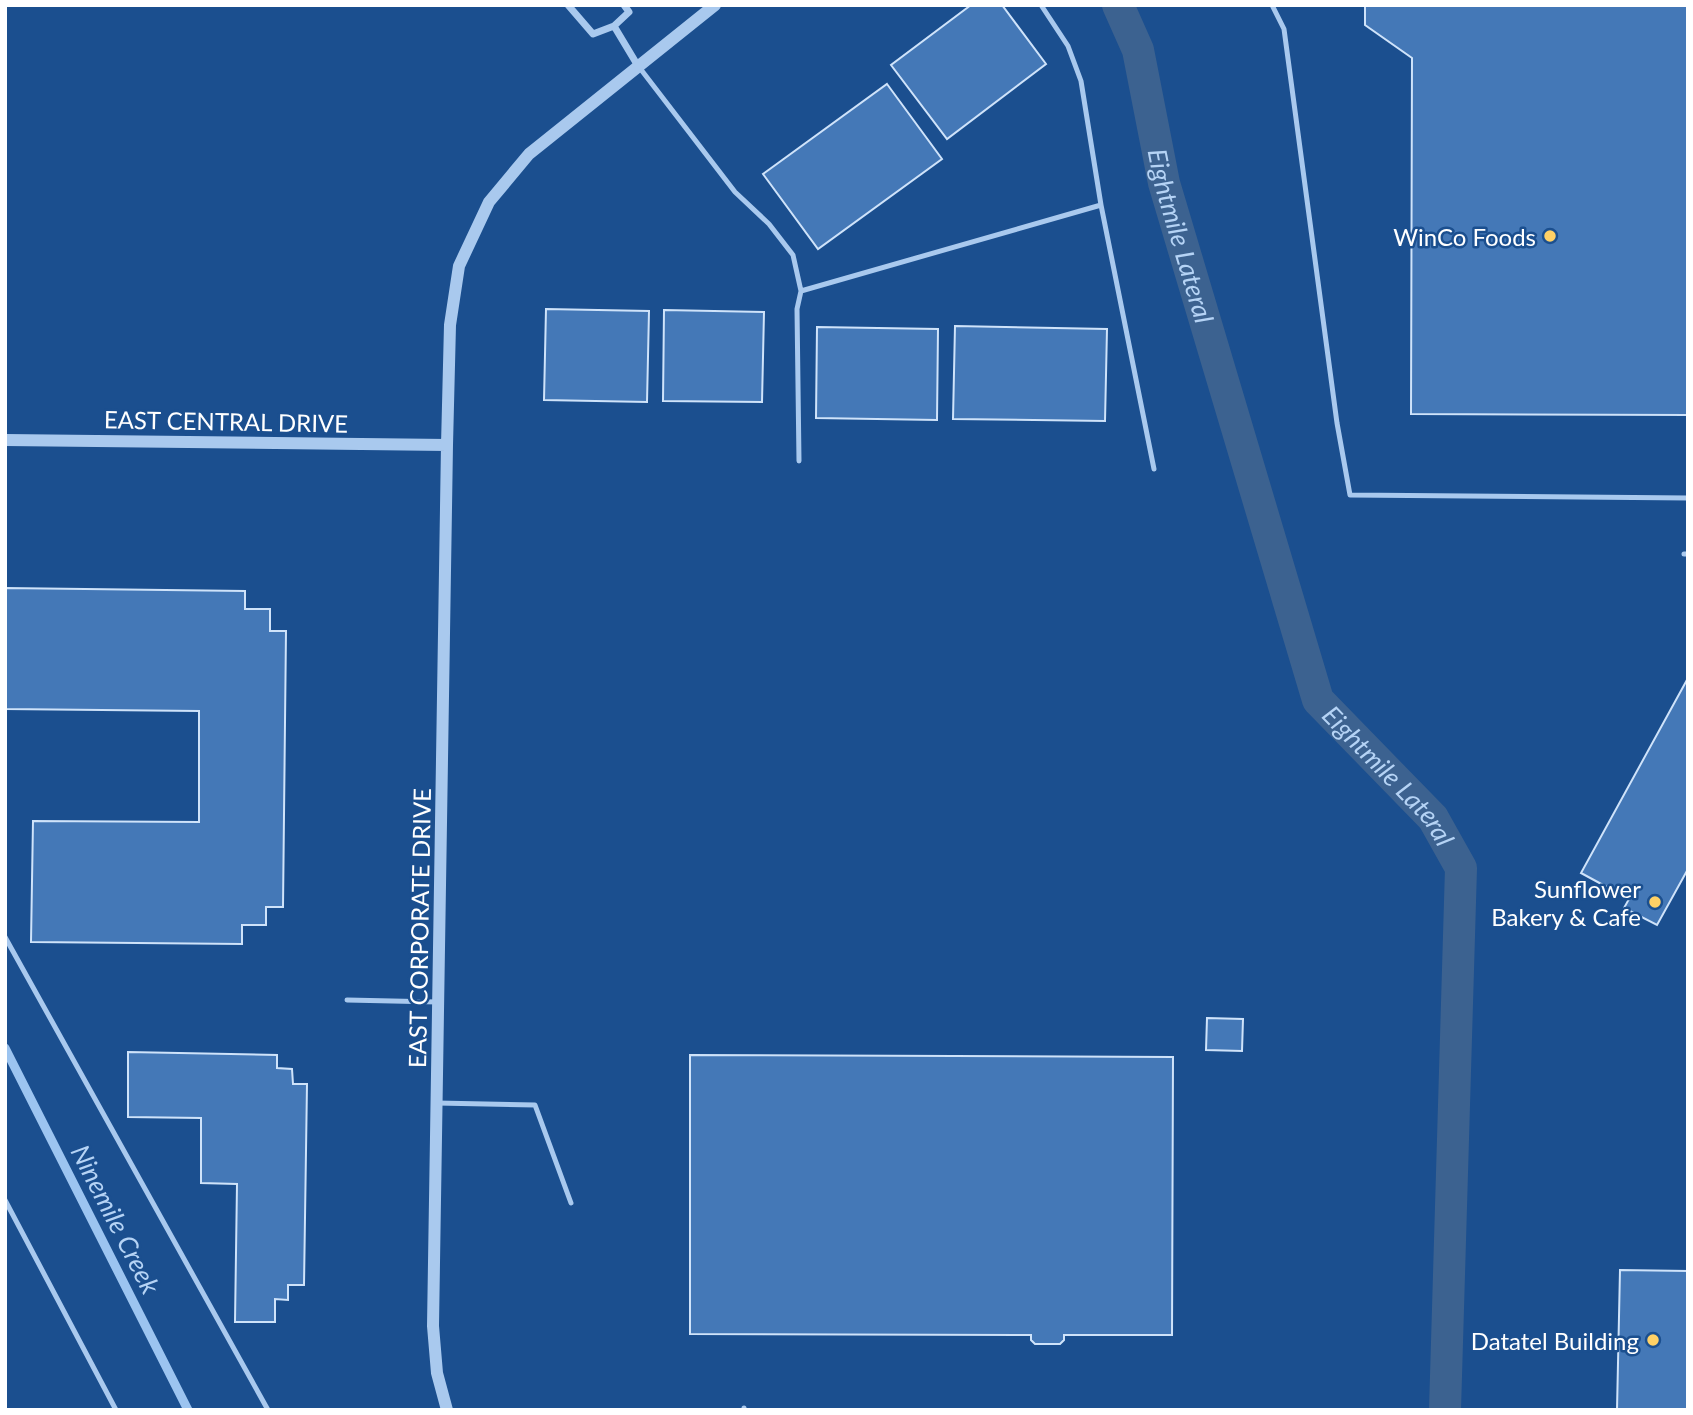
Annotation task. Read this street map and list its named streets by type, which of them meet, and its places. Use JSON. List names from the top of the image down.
{
  "streets": {
    "street": ["EAST CENTRAL DRIVE", "EAST CORPORATE DRIVE"]
  },
  "crossings": [
    ["EAST CENTRAL DRIVE", "EAST CORPORATE DRIVE"]
  ],
  "water": ["Eightmile Lateral", "Ninemile Creek"],
  "places": ["WinCo Foods", "Sunflower Bakery & Cafe", "Datatel Building"]
}
